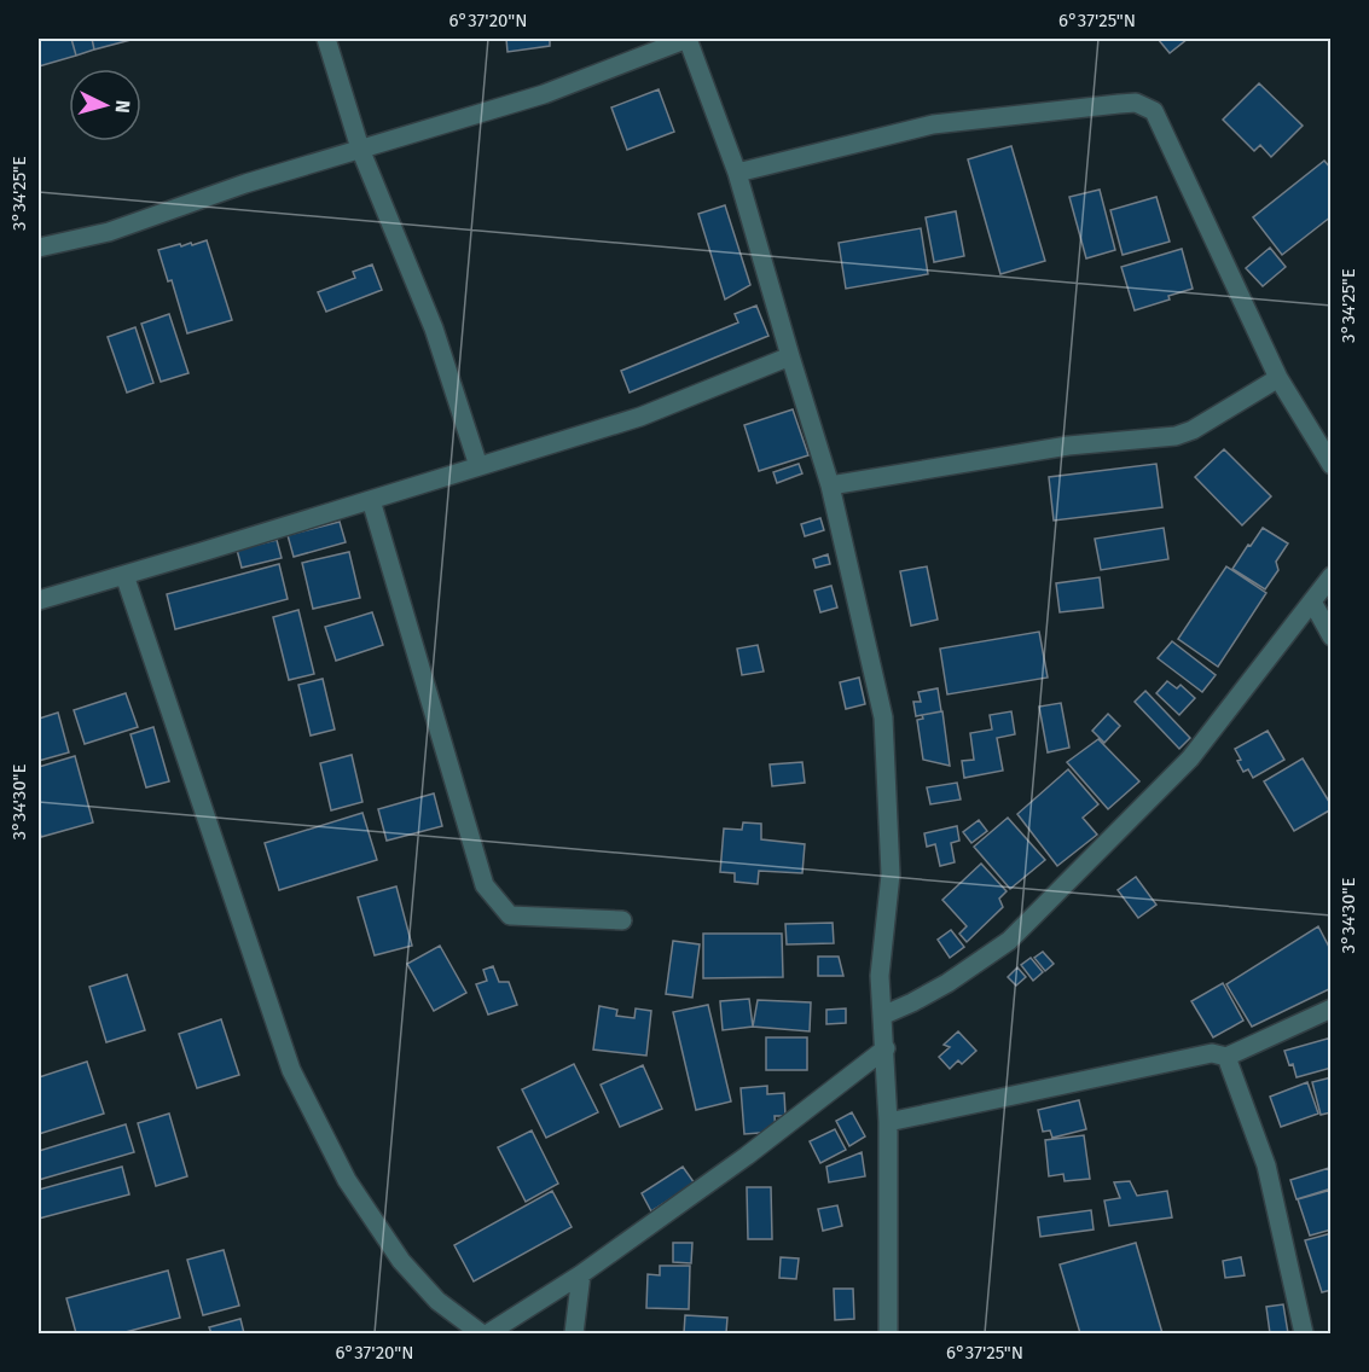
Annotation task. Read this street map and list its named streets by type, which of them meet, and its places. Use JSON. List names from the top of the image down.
{
  "north": "right",
  "coordinates": [
    "6°37'20\"N",
    "6°37'25\"N",
    "3°34'25\"E",
    "3°34'30\"E"
  ]
}
